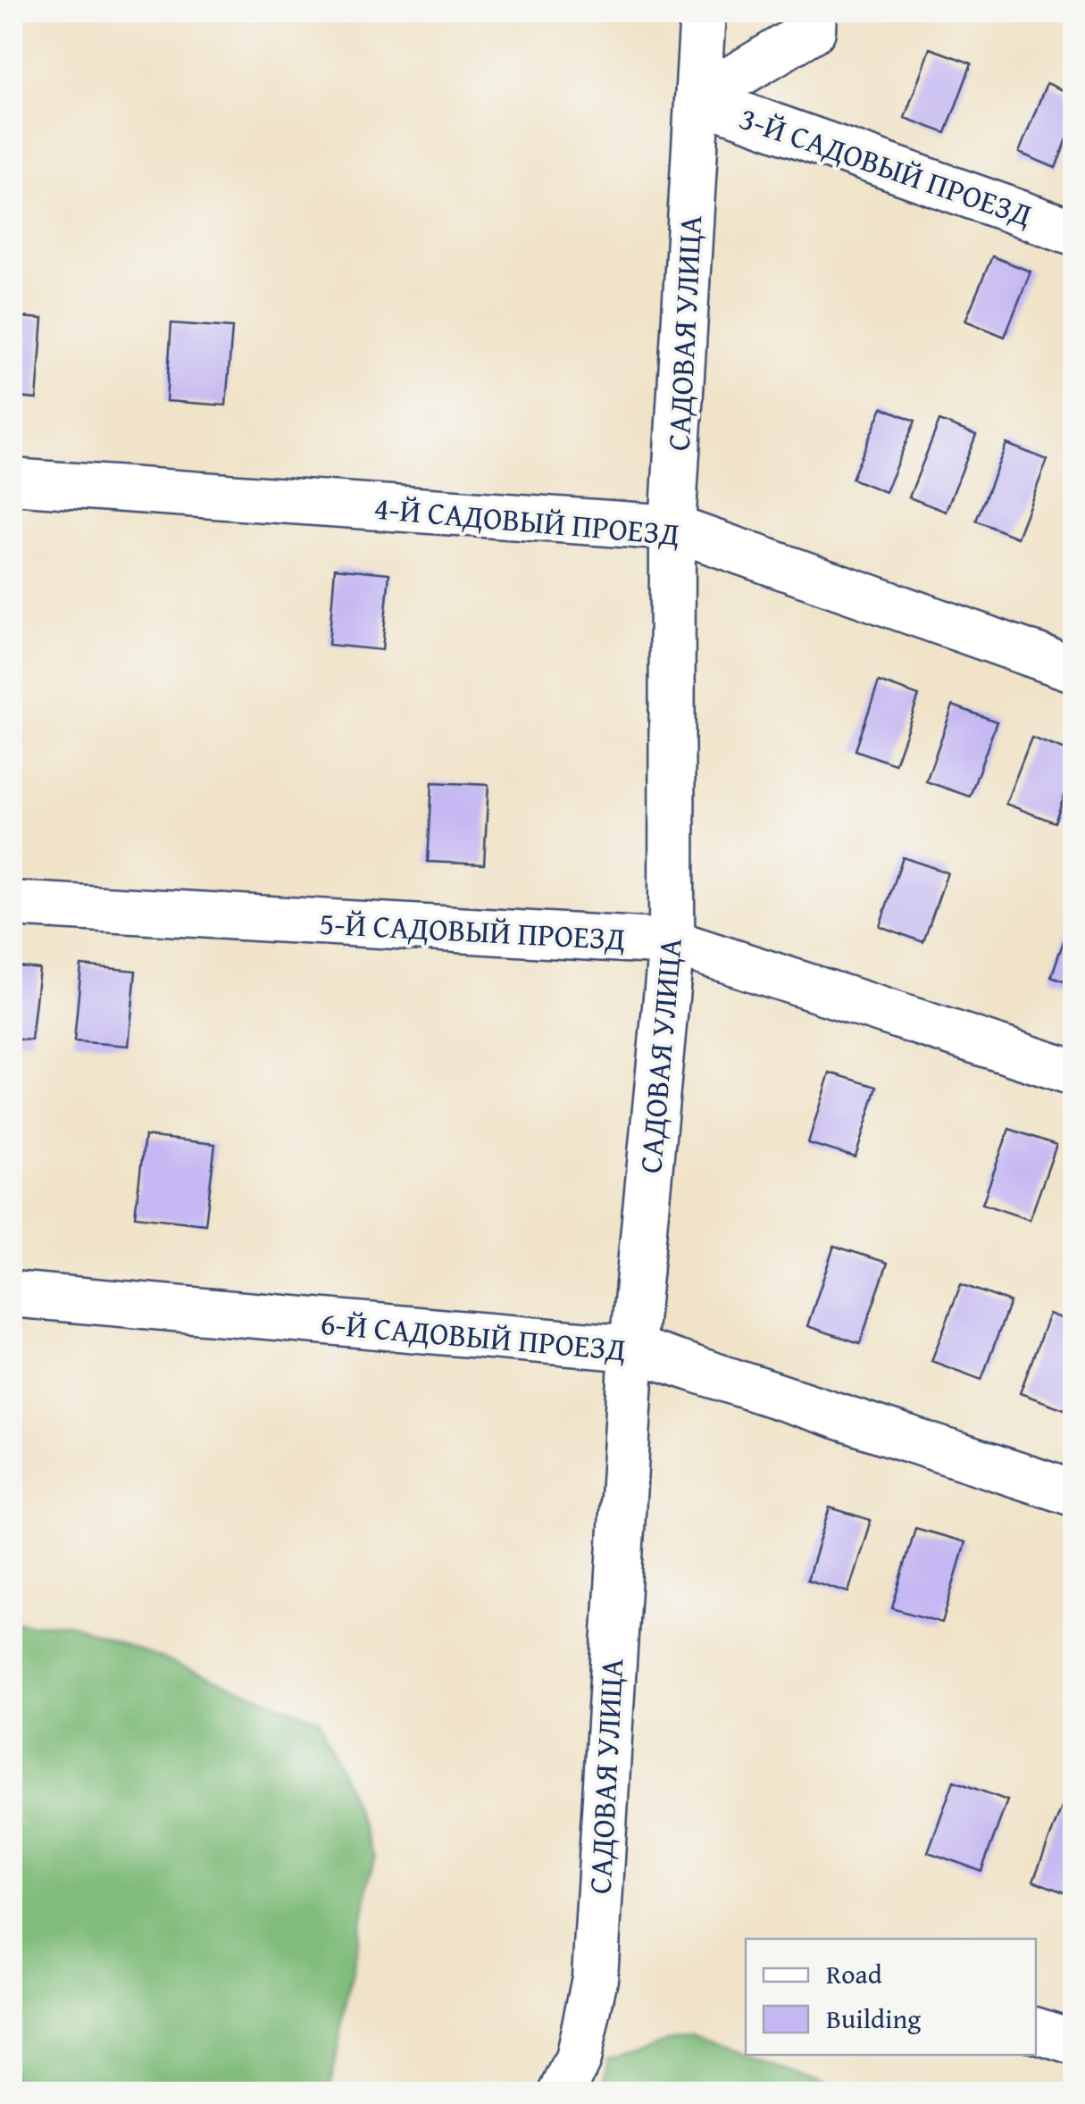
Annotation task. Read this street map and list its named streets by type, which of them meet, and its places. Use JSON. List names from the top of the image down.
{
  "streets": {
    "street": [
      "3-Й САДОВЫЙ ПРОЕЗД",
      "САДОВАЯ УЛИЦА",
      "4-Й САДОВЫЙ ПРОЕЗД",
      "5-Й САДОВЫЙ ПРОЕЗД",
      "6-Й САДОВЫЙ ПРОЕЗД"
    ]
  },
  "crossings": [
    ["3-Й САДОВЫЙ ПРОЕЗД", "САДОВАЯ УЛИЦА"],
    ["САДОВАЯ УЛИЦА", "4-Й САДОВЫЙ ПРОЕЗД"],
    ["САДОВАЯ УЛИЦА", "5-Й САДОВЫЙ ПРОЕЗД"],
    ["САДОВАЯ УЛИЦА", "6-Й САДОВЫЙ ПРОЕЗД"]
  ],
  "legend": ["Road", "Building"]
}
